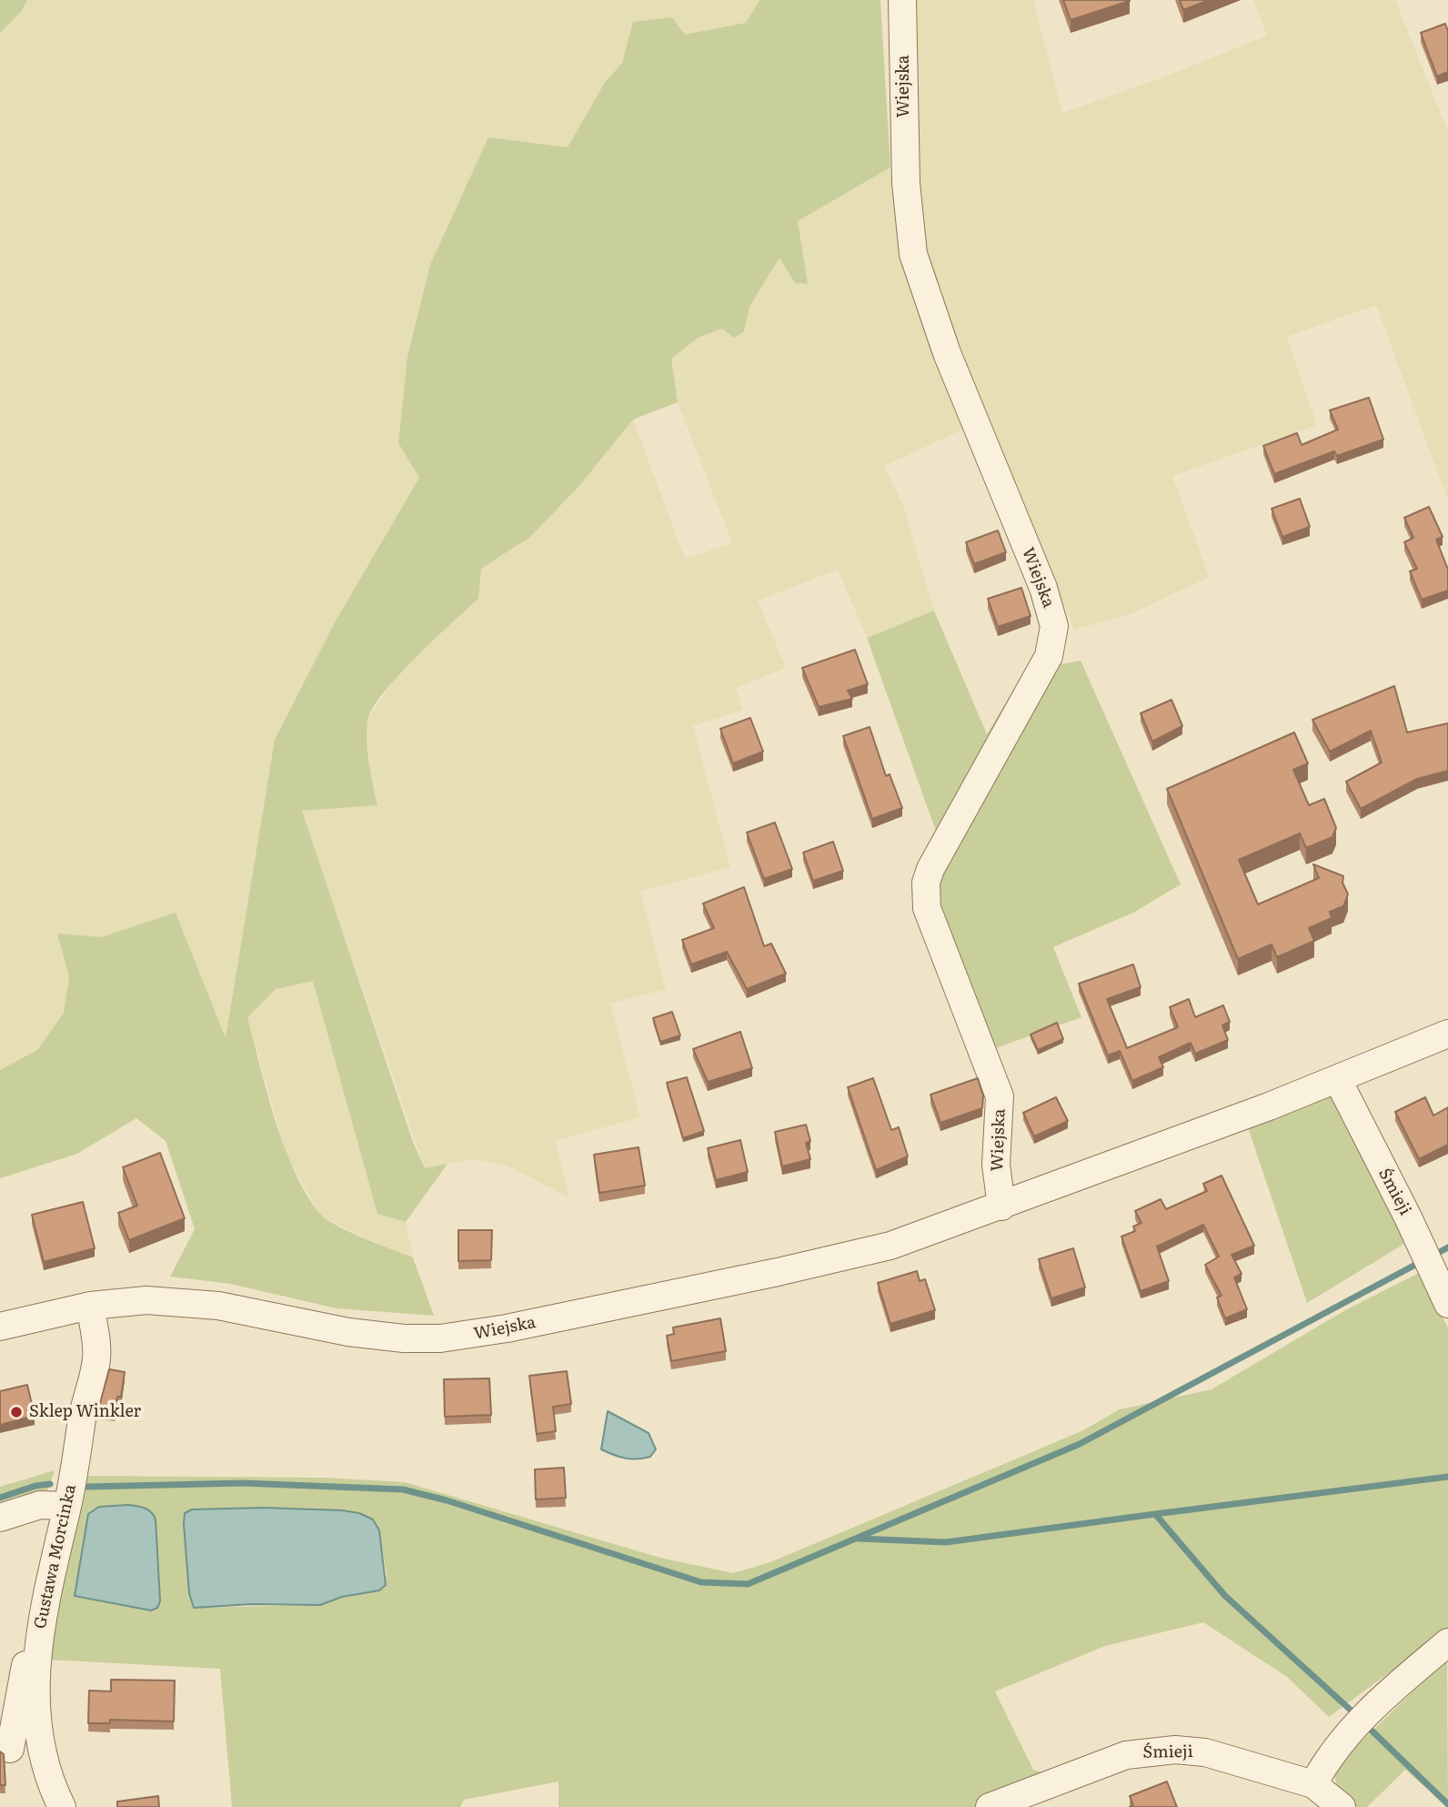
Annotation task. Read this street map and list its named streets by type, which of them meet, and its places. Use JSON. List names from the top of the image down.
{
  "streets": {
    "street": ["Wiejska", "Śmieji", "Gustawa Morcinka"]
  },
  "crossings": [
    ["Wiejska", "Śmieji"],
    ["Wiejska", "Gustawa Morcinka"]
  ],
  "places": ["Sklep Winkler"]
}
